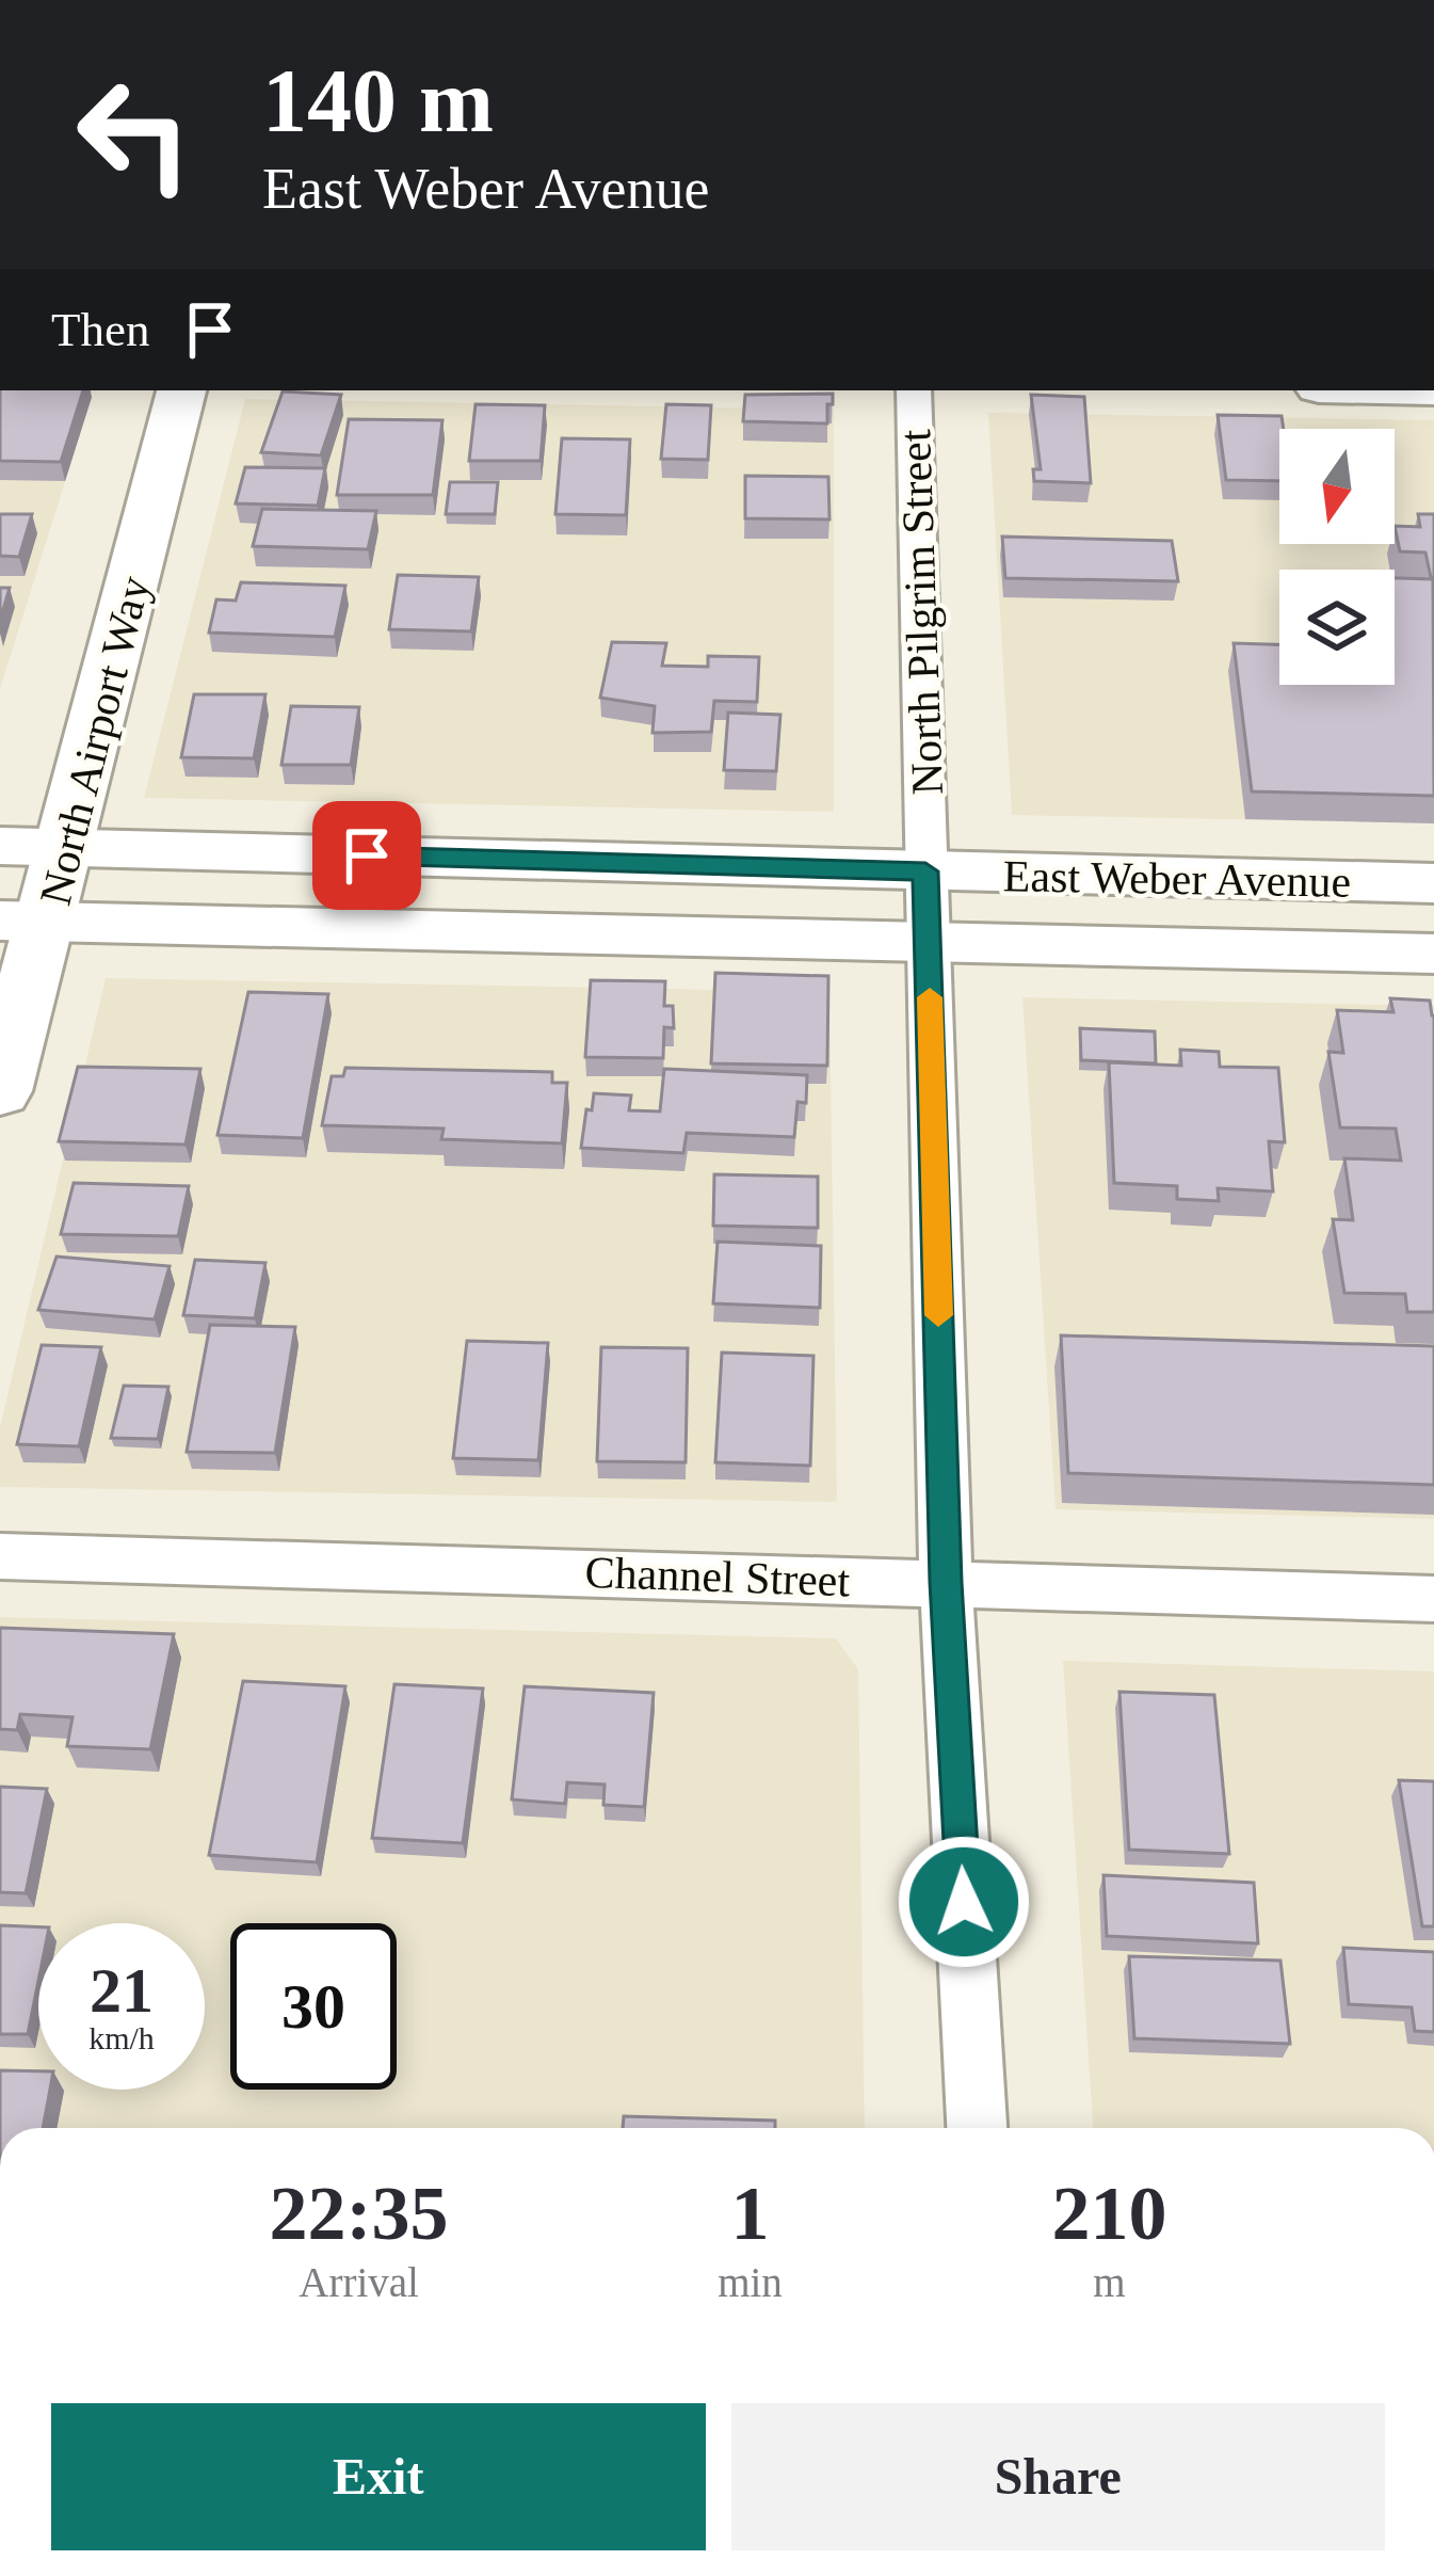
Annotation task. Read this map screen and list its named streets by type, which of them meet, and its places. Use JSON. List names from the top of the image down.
{
  "streets": {
    "main road": ["North Airport Way"],
    "street": ["North Pilgrim Street", "East Weber Avenue", "Channel Street"]
  },
  "crossings": [
    ["North Pilgrim Street", "East Weber Avenue"],
    ["North Pilgrim Street", "Channel Street"],
    ["North Airport Way", "East Weber Avenue"]
  ],
  "north": "bottom",
  "page": {
    "turn": ["140 m", "East Weber Avenue"],
    "then": "Then",
    "speed": "21 km/h",
    "limit": "30",
    "eta": [
      "22:35",
      "Arrival",
      "1",
      "min",
      "210",
      "m"
    ],
    "buttons": ["Exit", "Share"]
  }
}
